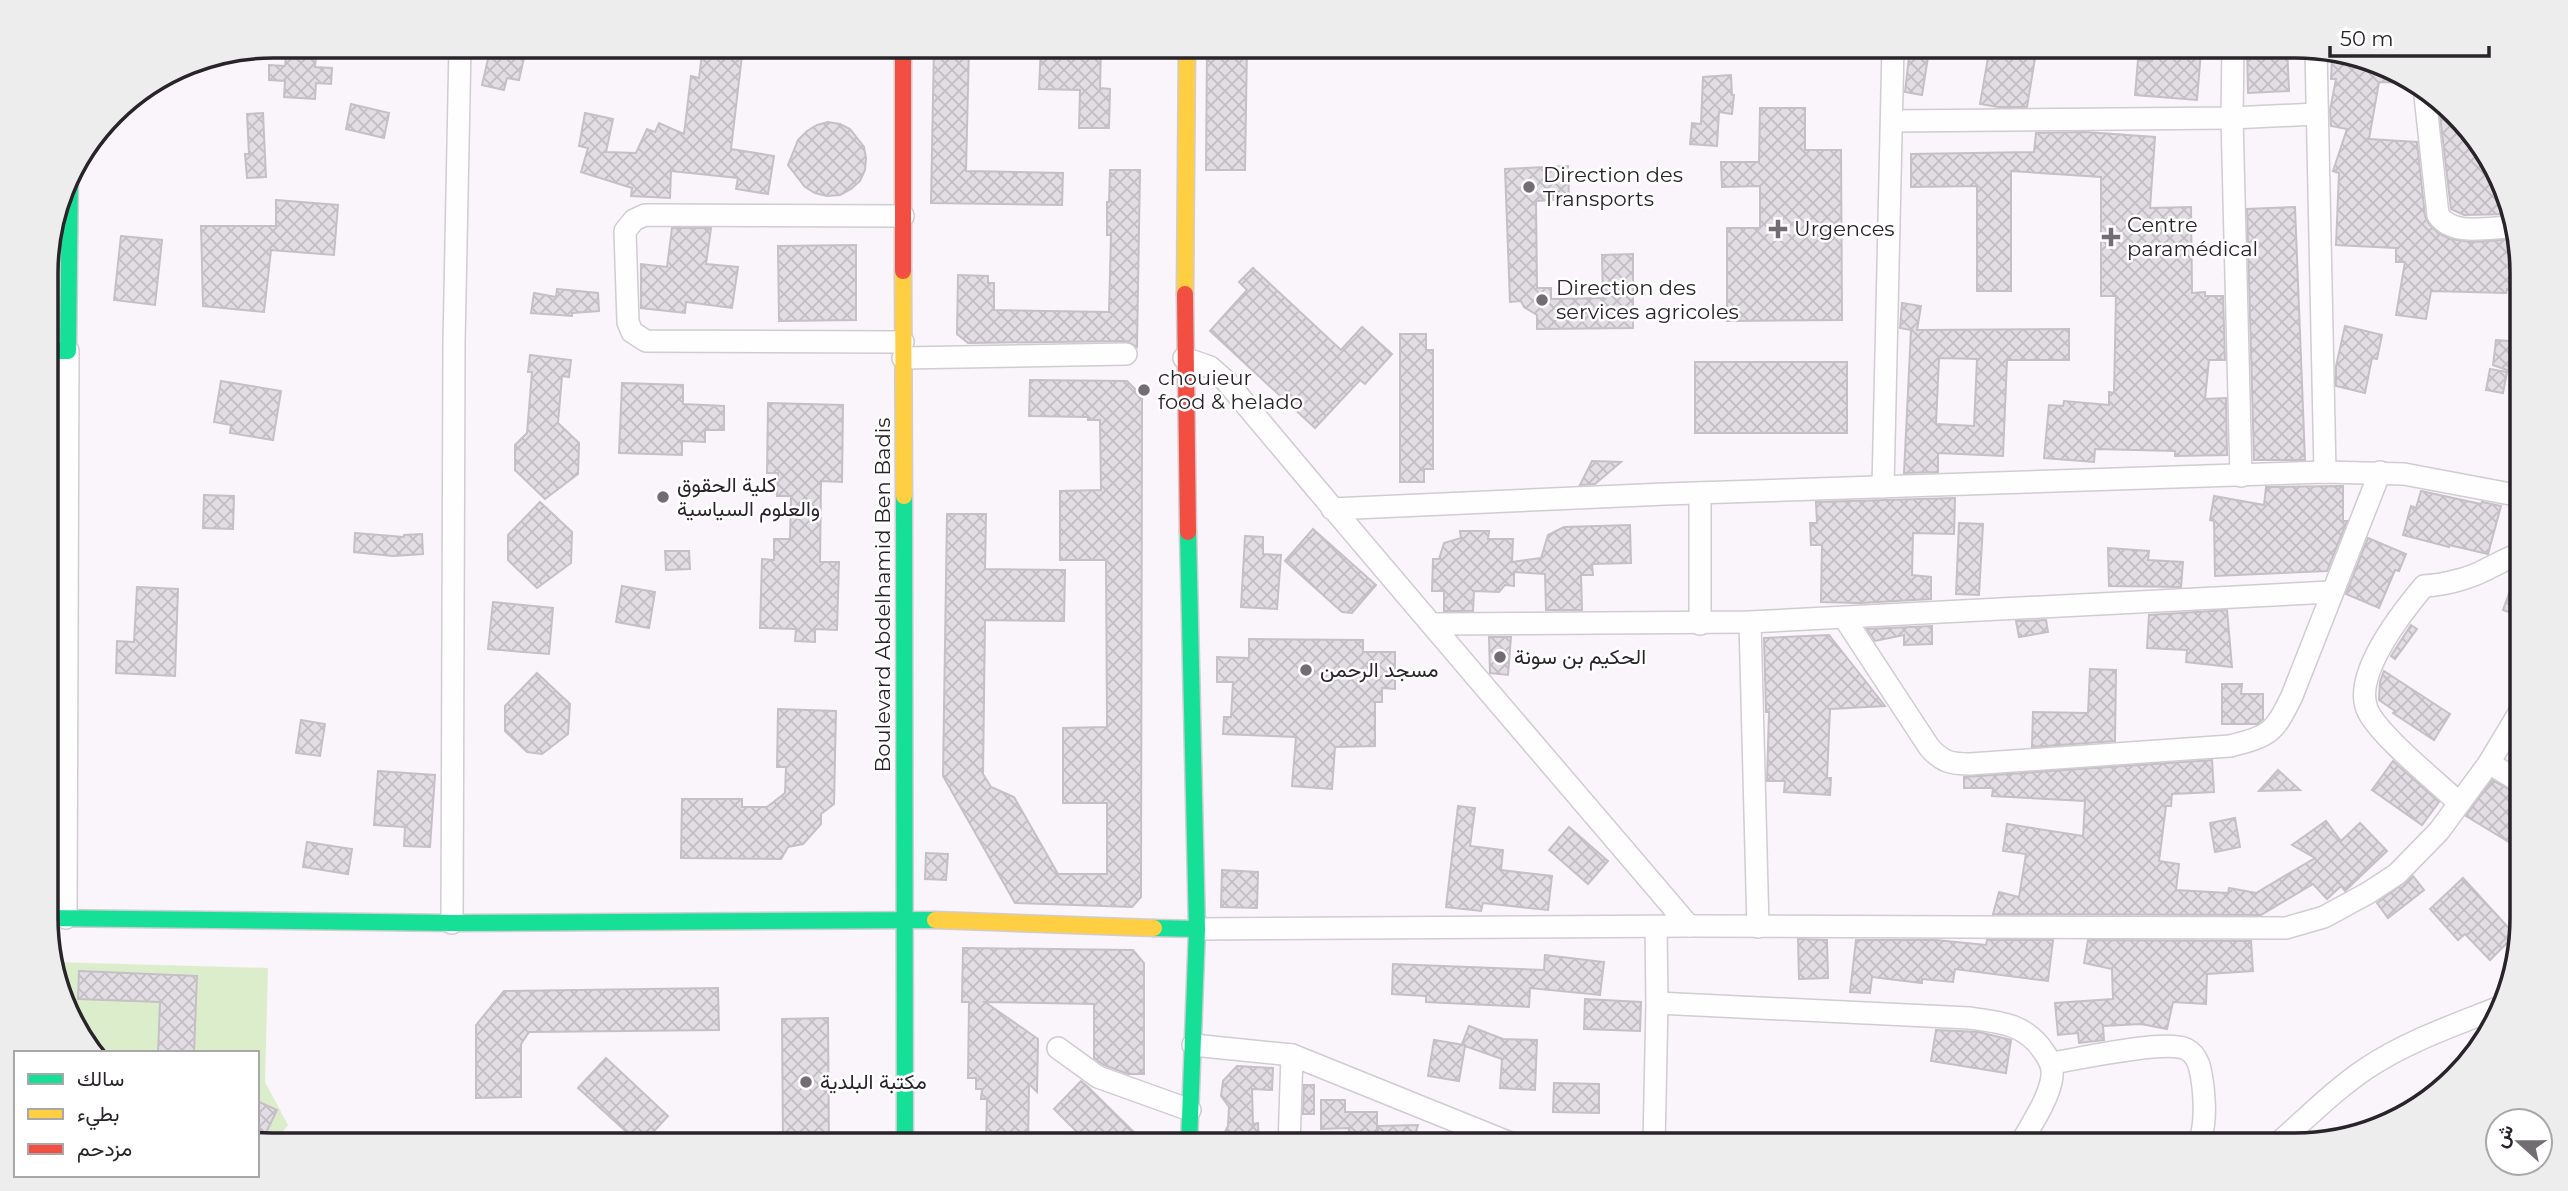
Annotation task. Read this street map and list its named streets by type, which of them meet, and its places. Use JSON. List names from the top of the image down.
{
  "streets": {
    "main road": ["Boulevard Abdelhamid Ben Badis"]
  },
  "places": {
    "other": [
      "Direction des Transports",
      "Direction des services agricoles",
      "chouieur food & helado",
      "كلية الحقوق والعلوم السياسية",
      "الحكيم بن سونة",
      "مسجد الرحمن",
      "مكتبة البلدية"
    ],
    "health": ["Urgences", "Centre paramédical"]
  },
  "legend": ["سالك", "بطيء", "مزدحم"],
  "scale_bar": "50 m",
  "north": "left"
}
